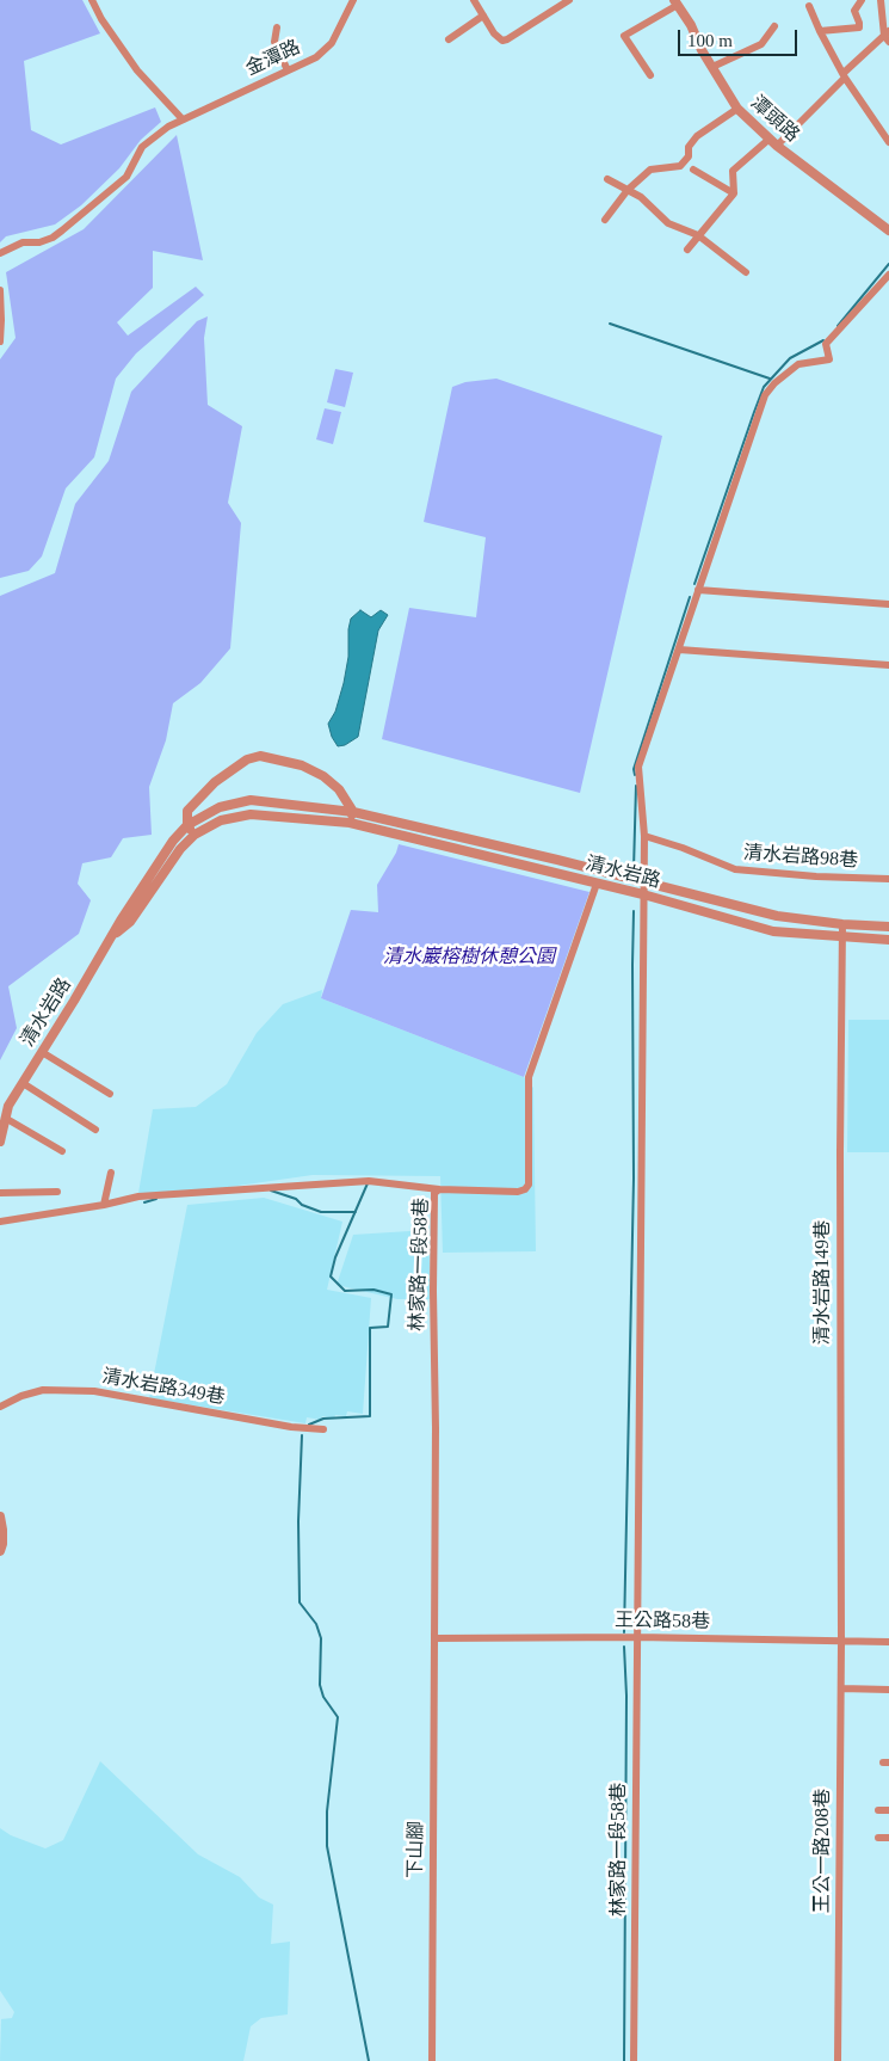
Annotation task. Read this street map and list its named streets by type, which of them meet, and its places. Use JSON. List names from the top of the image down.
{
  "streets": {
    "street": [
      "金潭路",
      "潭頭路",
      "清水岩路98巷",
      "清水岩路",
      "林家路一段58巷",
      "清水岩路149巷",
      "清水岩路349巷",
      "王公路58巷",
      "下山腳",
      "王公一路208巷"
    ]
  },
  "crossings": [
    ["清水岩路98巷", "林家路一段58巷"],
    ["清水岩路", "林家路一段58巷"],
    ["清水岩路", "清水岩路149巷"],
    ["林家路一段58巷", "王公路58巷"],
    ["林家路一段58巷", "下山腳"],
    ["清水岩路149巷", "王公路58巷"],
    ["清水岩路149巷", "王公一路208巷"],
    ["王公路58巷", "下山腳"],
    ["王公路58巷", "王公一路208巷"]
  ],
  "parks": ["清水巖榕樹休憩公園"],
  "scale_bar": "100 m"
}
